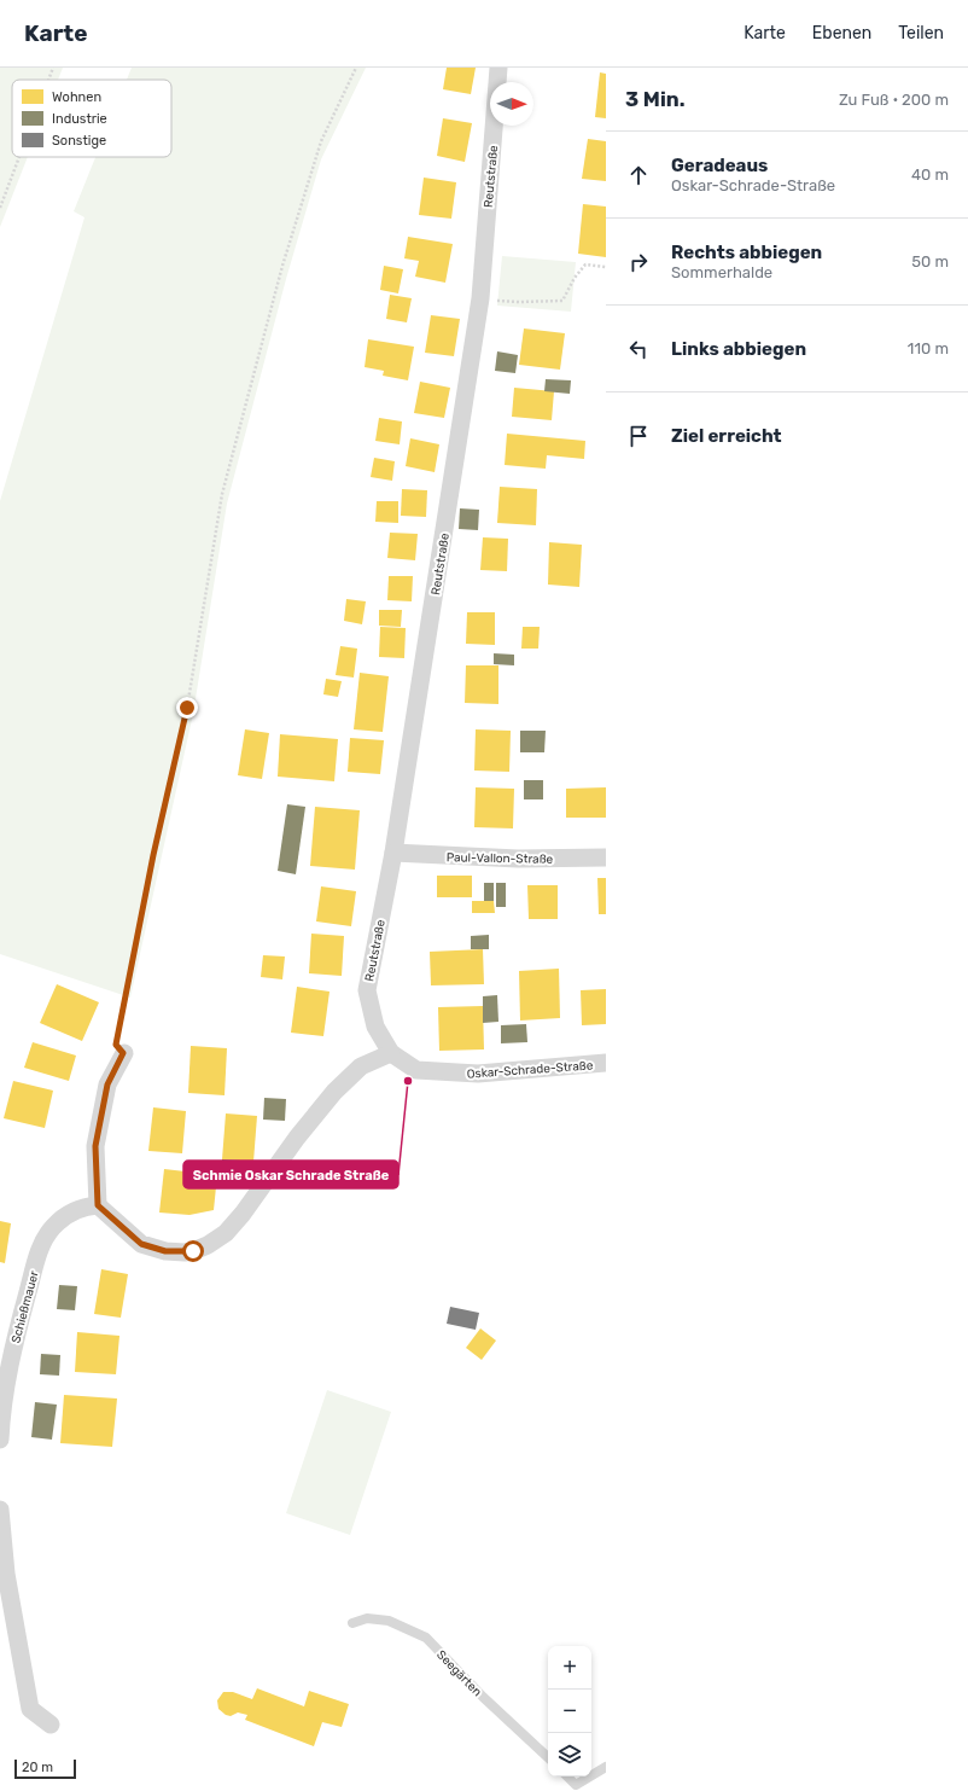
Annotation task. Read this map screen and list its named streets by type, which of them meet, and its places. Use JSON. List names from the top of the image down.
{
  "streets": {
    "street": [
      "Reutstraße",
      "Paul-Vallon-Straße",
      "Oskar-Schrade-Straße",
      "Schießmauer"
    ],
    "lane": ["Seegärten"]
  },
  "crossings": [
    ["Reutstraße", "Paul-Vallon-Straße"],
    ["Reutstraße", "Oskar-Schrade-Straße"]
  ],
  "places": ["Schmie Oskar Schrade Straße"],
  "legend": ["Wohnen", "Industrie", "Sonstige"],
  "scale_bar": "20 m",
  "north": "right",
  "page": {
    "header": "Karte",
    "nav": ["Karte", "Ebenen", "Teilen"],
    "heading": ["3 Min.", "Zu Fuß · 200 m"],
    "list": [
      ["Geradeaus", "Oskar-Schrade-Straße", "40 m"],
      ["Rechts abbiegen", "Sommerhalde", "50 m"],
      ["Links abbiegen", "110 m"],
      "Ziel erreicht"
    ],
    "map_buttons": ["+", "−"],
    "scale": "20 m"
  }
}
